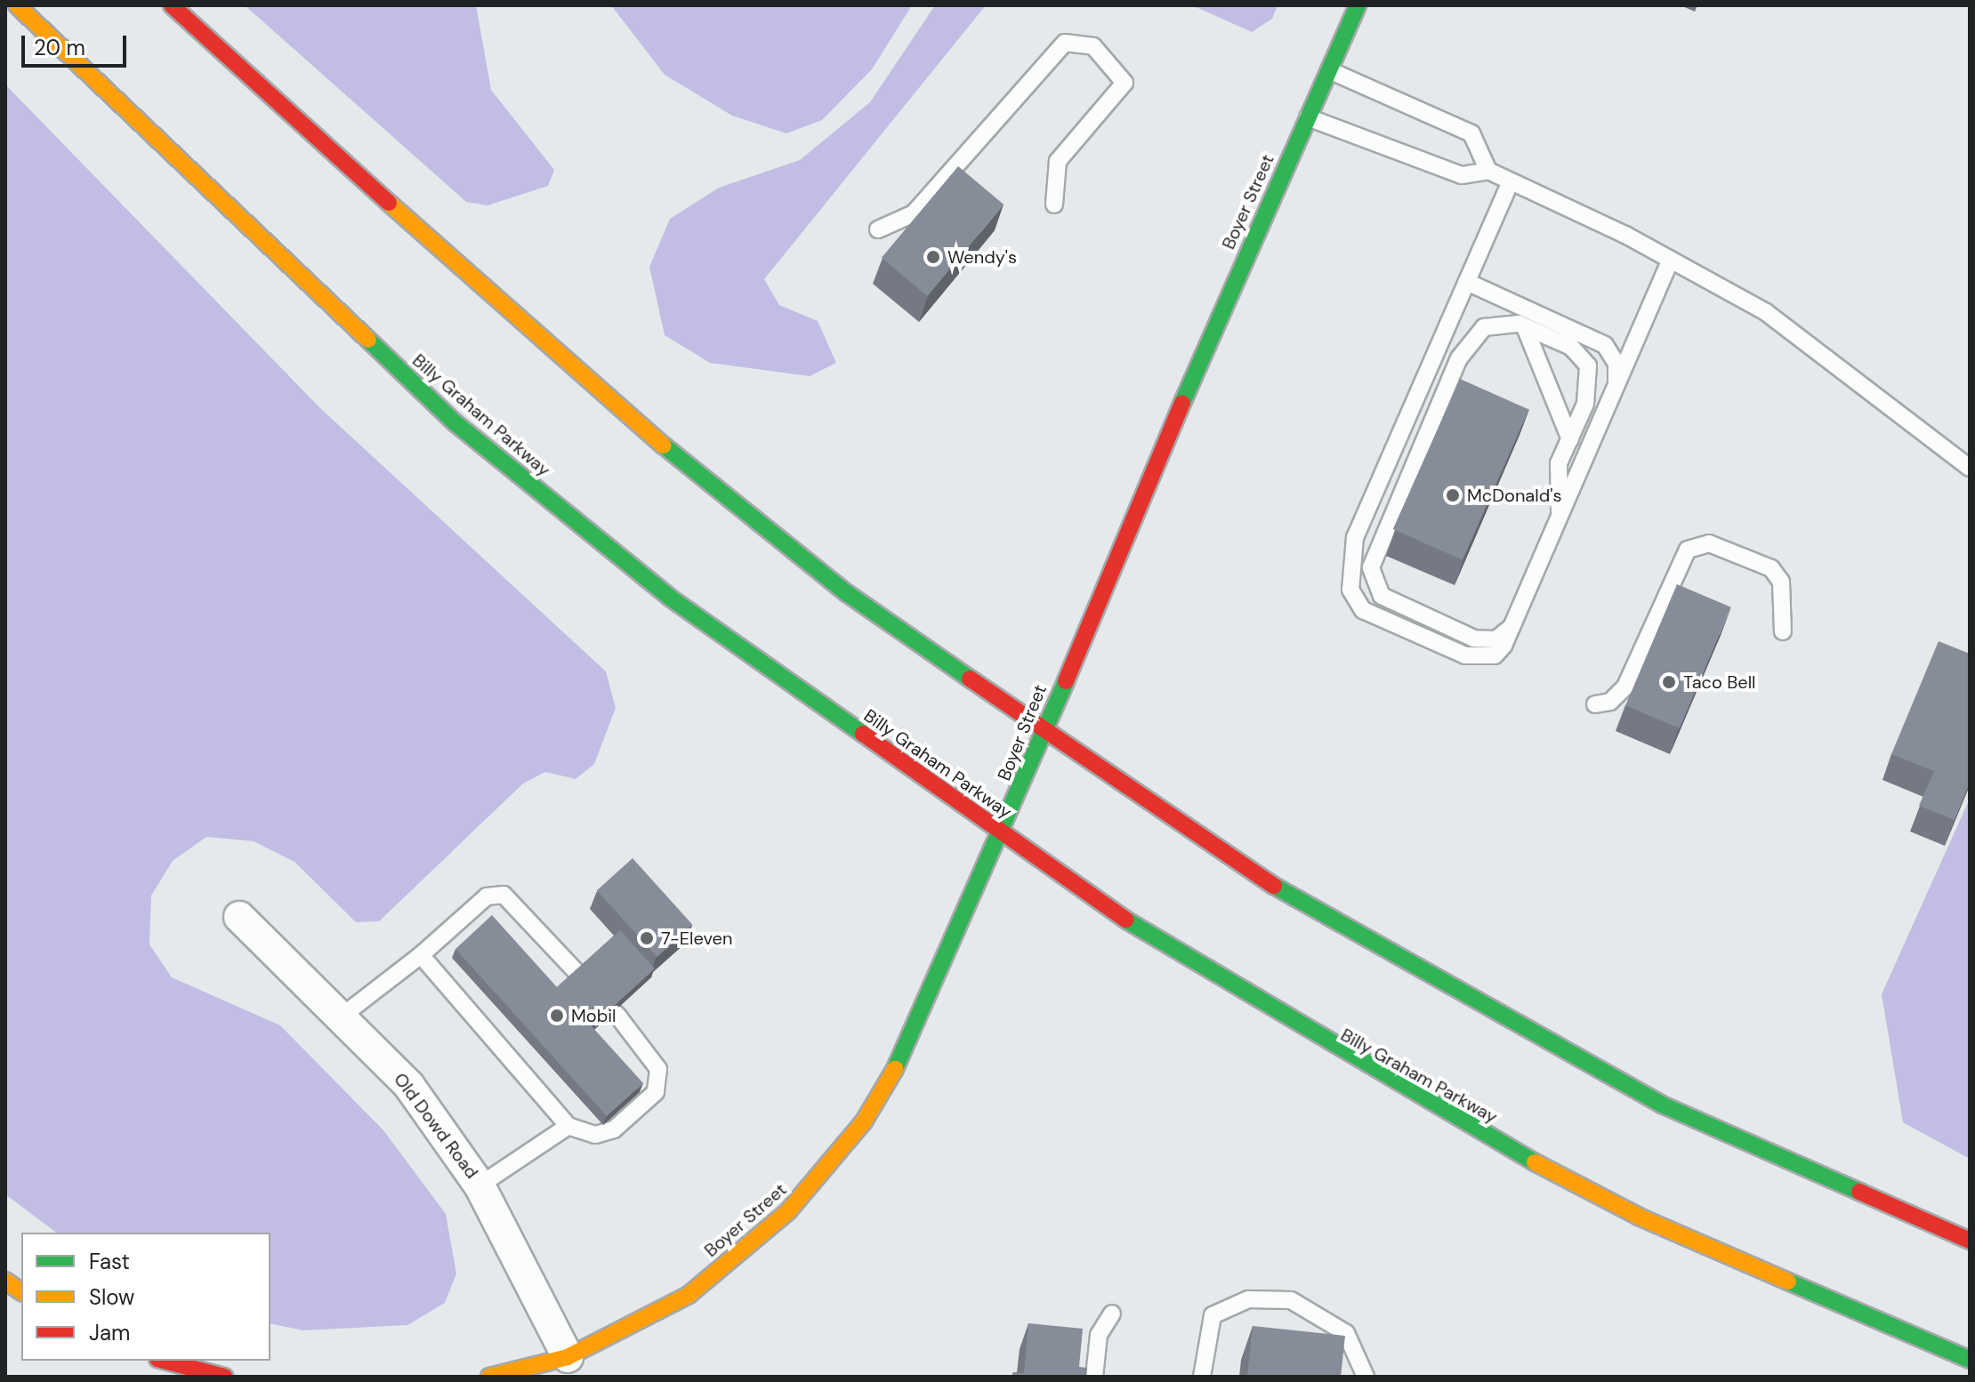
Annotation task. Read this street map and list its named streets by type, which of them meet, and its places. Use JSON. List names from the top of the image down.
{
  "streets": {
    "main road": ["Boyer Street", "Billy Graham Parkway"],
    "street": ["Old Dowd Road"]
  },
  "crossings": [
    ["Boyer Street", "Billy Graham Parkway"],
    ["Boyer Street", "Old Dowd Road"]
  ],
  "places": [
    "Wendy's",
    "McDonald's",
    "Taco Bell",
    "7-Eleven",
    "Mobil"
  ],
  "legend": ["Fast", "Slow", "Jam"],
  "scale_bar": "20 m"
}
